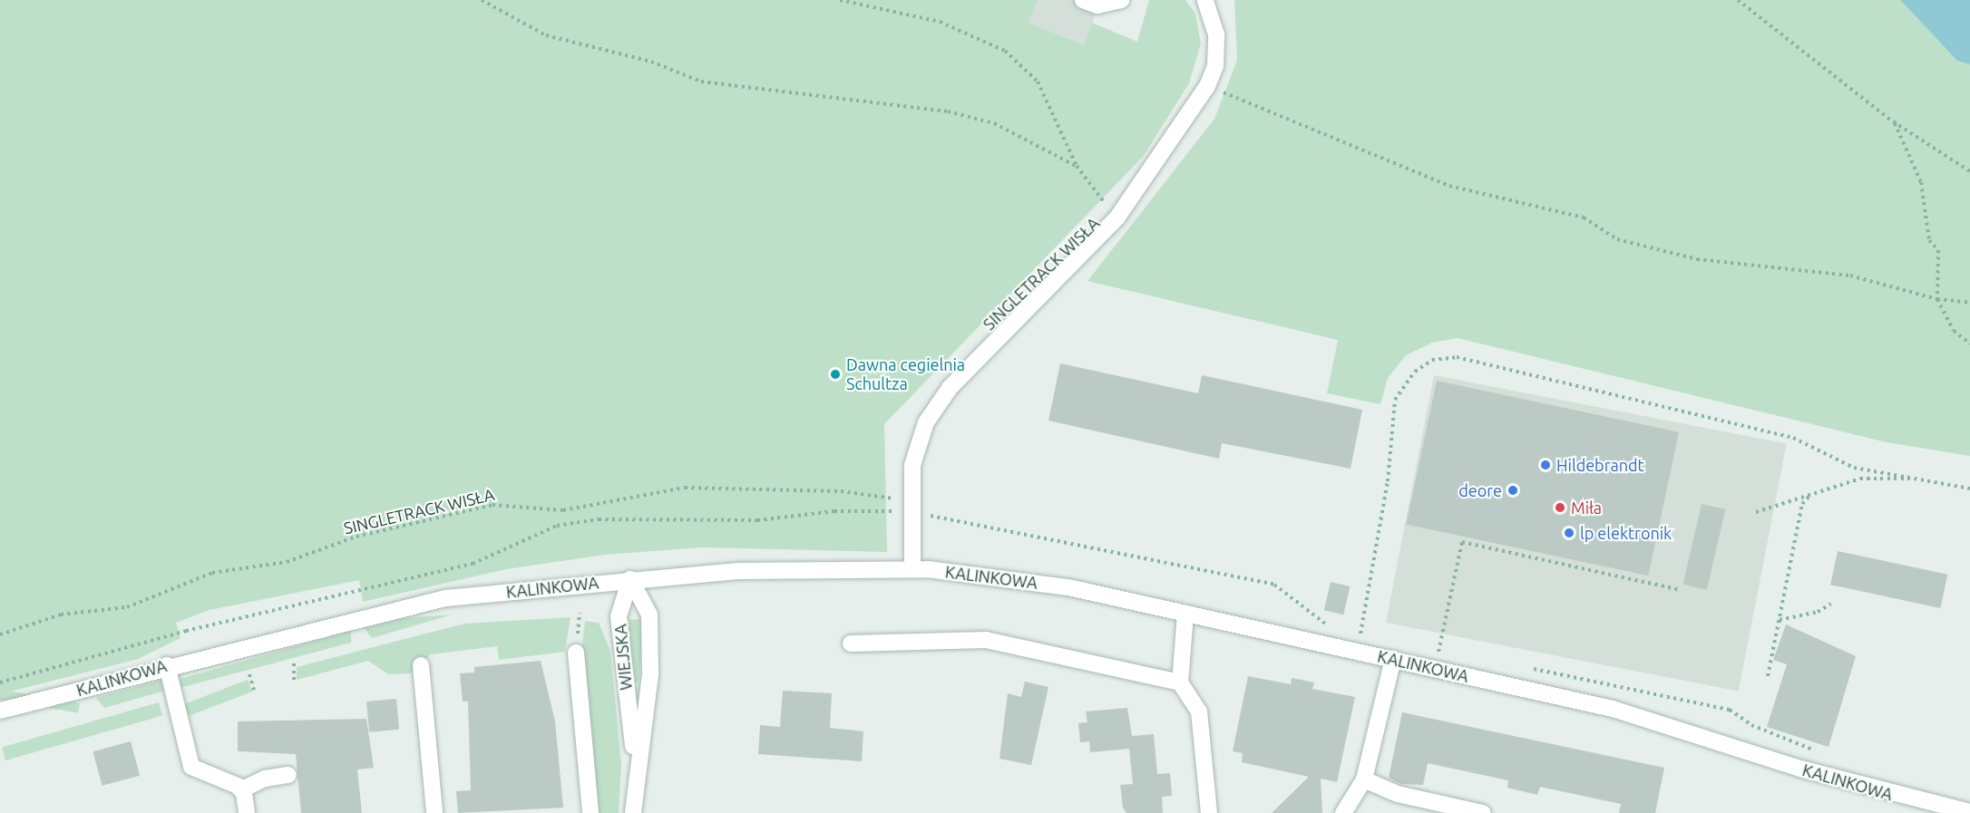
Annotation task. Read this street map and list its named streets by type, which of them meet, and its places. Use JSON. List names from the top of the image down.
{
  "streets": {
    "street": ["KALINKOWA", "WIEJSKA"],
    "path": ["SINGLETRACK WISŁA"]
  },
  "crossings": [
    ["KALINKOWA", "WIEJSKA"]
  ],
  "places": [
    "Dawna cegielnia Schultza",
    "Hildebrandt",
    "deore",
    "Miła",
    "lp elektronik"
  ]
}
